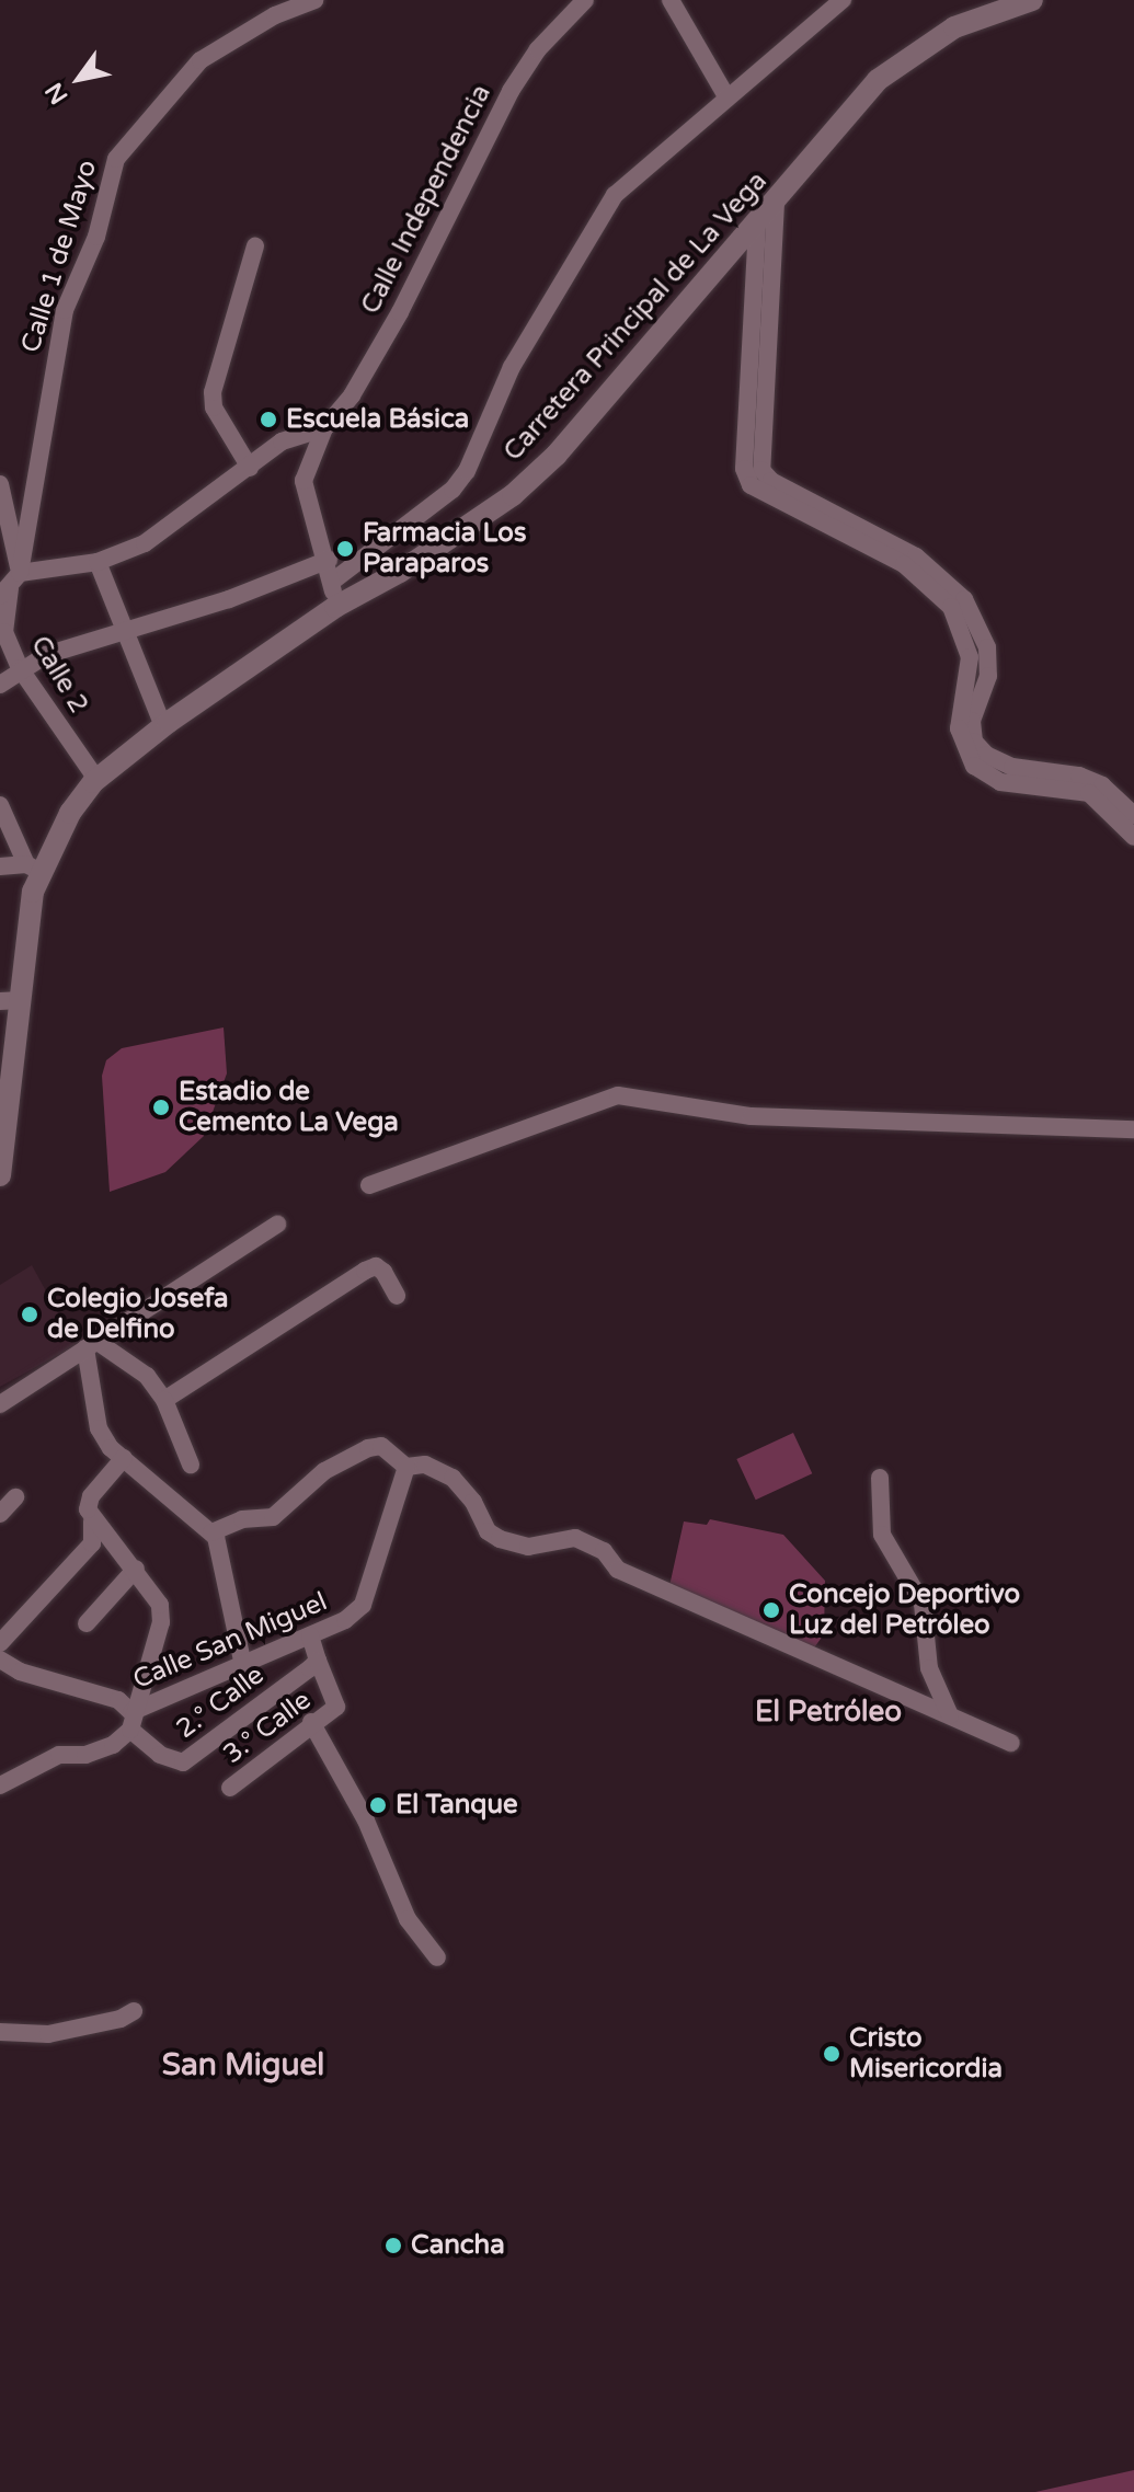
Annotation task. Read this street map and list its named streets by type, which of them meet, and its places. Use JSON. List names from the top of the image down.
{
  "streets": {
    "street": [
      "Calle Independencia",
      "Calle 1 de Mayo",
      "Carretera Principal de La Vega",
      "Calle 2",
      "Calle San Miguel",
      "2.° Calle",
      "3.° Calle"
    ]
  },
  "crossings": [
    ["Calle Independencia", "Carretera Principal de La Vega"],
    ["Calle 1 de Mayo", "Calle 2"],
    ["Carretera Principal de La Vega", "Calle 2"],
    ["Calle San Miguel", "2.° Calle"],
    ["2.° Calle", "3.° Calle"]
  ],
  "districts": ["El Petróleo", "San Miguel"],
  "places": [
    "Escuela Básica",
    "Farmacia Los Paraparos",
    "Estadio de Cemento La Vega",
    "Colegio Josefa de Delfino",
    "Concejo Deportivo Luz del Petróleo",
    "El Tanque",
    "Cristo Misericordia",
    "Cancha"
  ],
  "north": "bottom left"
}
